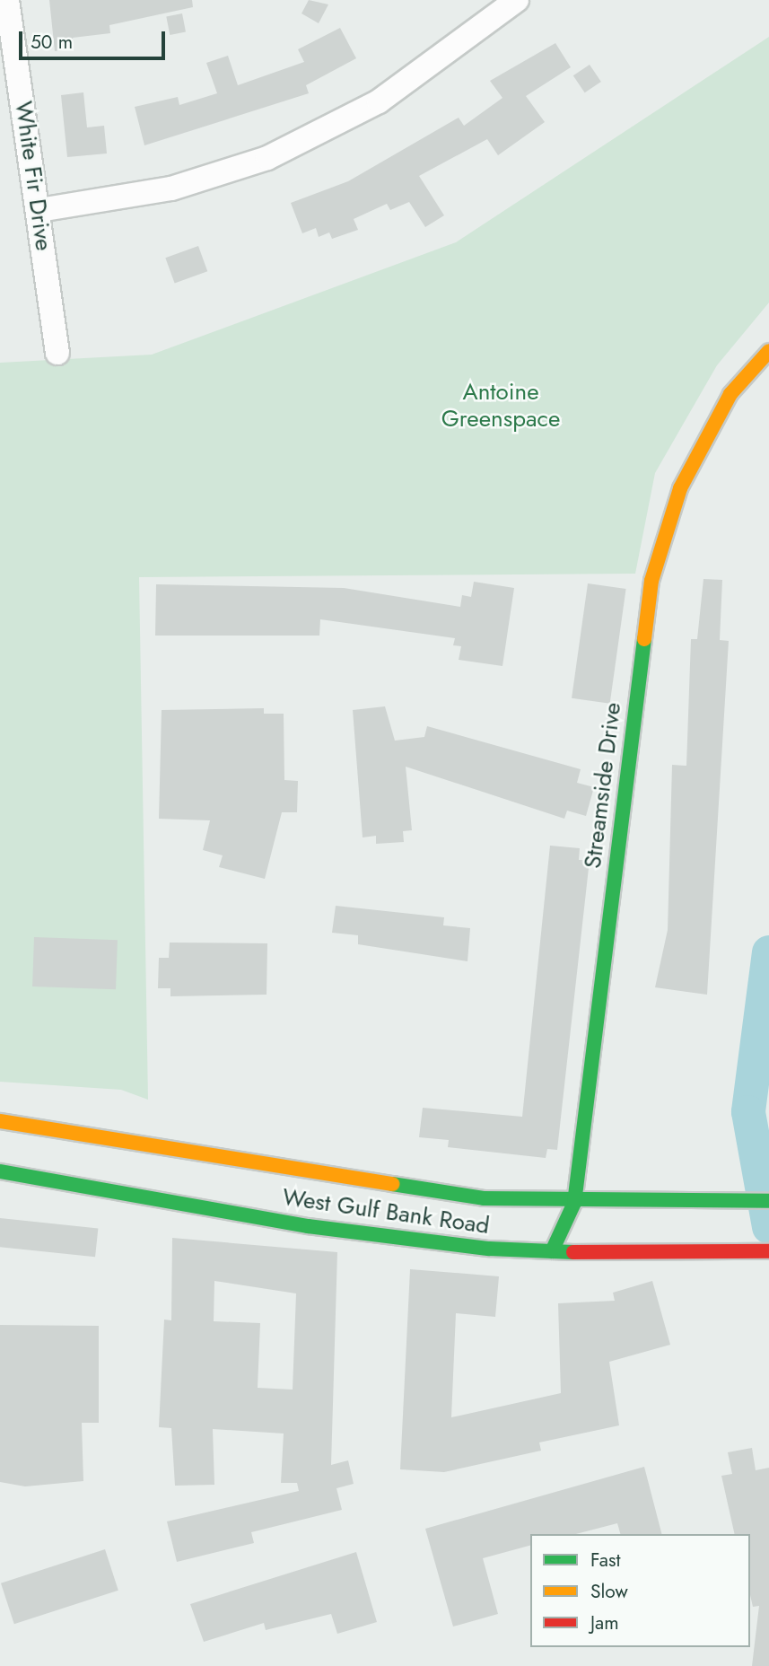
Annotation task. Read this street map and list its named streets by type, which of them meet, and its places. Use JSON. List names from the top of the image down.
{
  "streets": {
    "main road": ["Streamside Drive", "West Gulf Bank Road"],
    "street": ["White Fir Drive"]
  },
  "crossings": [
    ["Streamside Drive", "West Gulf Bank Road"]
  ],
  "parks": ["Antoine Greenspace"],
  "legend": ["Fast", "Slow", "Jam"],
  "scale_bar": "50 m"
}
